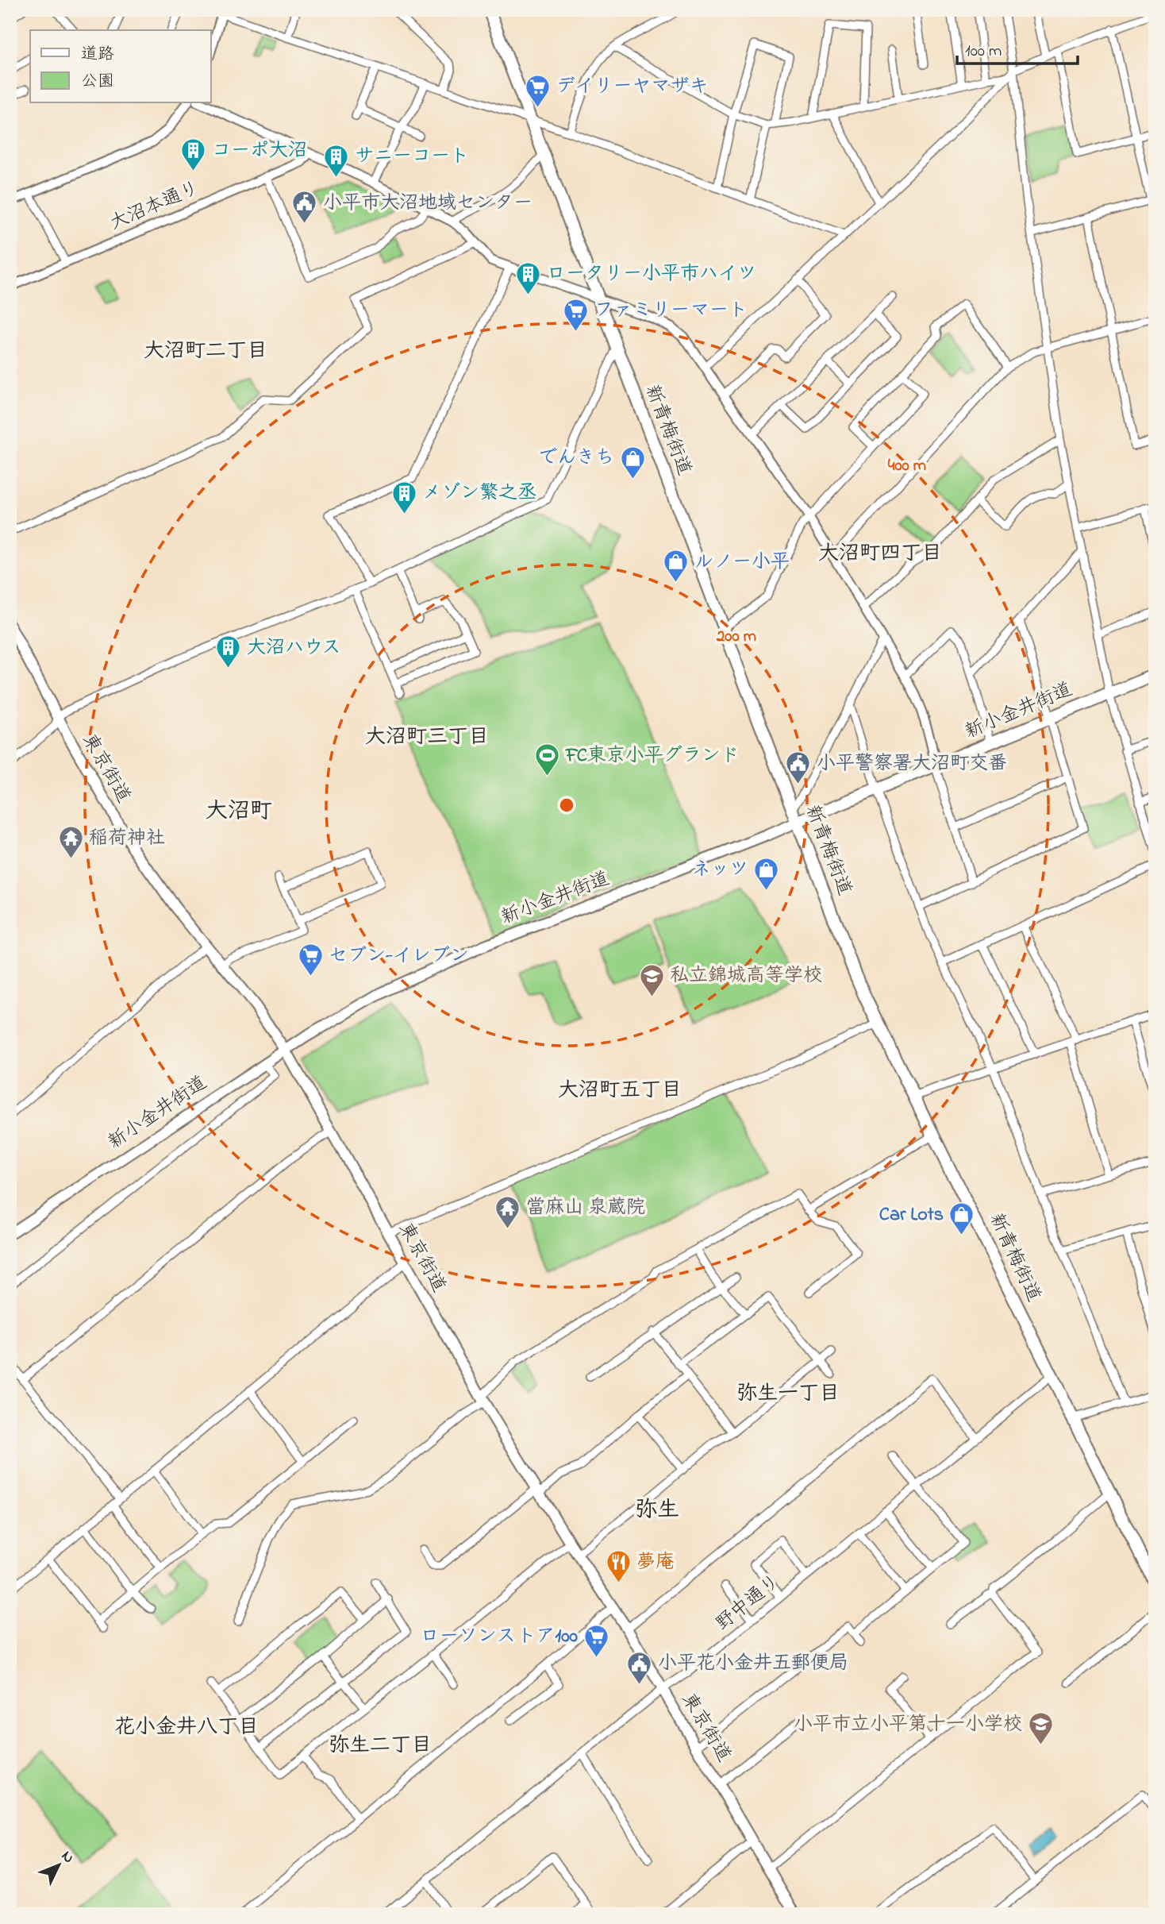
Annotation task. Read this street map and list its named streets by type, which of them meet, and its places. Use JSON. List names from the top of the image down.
{
  "streets": {
    "main road": ["新青梅街道", "新小金井街道", "東京街道"],
    "street": ["大沼本通り", "野中通り"]
  },
  "crossings": [
    ["新青梅街道", "新小金井街道"],
    ["新青梅街道", "野中通り"],
    ["新小金井街道", "東京街道"],
    ["東京街道", "野中通り"]
  ],
  "districts": [
    "大沼町二丁目",
    "大沼町四丁目",
    "大沼町三丁目",
    "大沼町",
    "大沼町五丁目",
    "弥生一丁目",
    "弥生",
    "花小金井八丁目",
    "弥生二丁目"
  ],
  "places": {
    "supermarket": [
      "デイリーヤマザキ",
      "ファミリーマート",
      "セブン-イレブン",
      "ローソンストア100"
    ],
    "building": [
      "コーポ大沼",
      "サニーコート",
      "ロータリー小平市ハイツ",
      "メゾン繁之丞",
      "大沼ハウス"
    ],
    "public building": ["小平市大沼地域センター", "小平警察署大沼町交番", "小平花小金井五郵便局"],
    "shop": [
      "でんきち",
      "ルノー小平",
      "ネッツ",
      "Car Lots"
    ],
    "sports": ["FC東京小平グランド"],
    "temple": ["稲荷神社", "當麻山 泉蔵院"],
    "school or university": ["私立錦城高等学校", "小平市立小平第十一小学校"],
    "restaurant": ["夢庵"]
  },
  "legend": ["道路", "公園"],
  "scale_bar": "100 m",
  "north": "top right",
  "rings": ["400 m", "200 m"]
}
